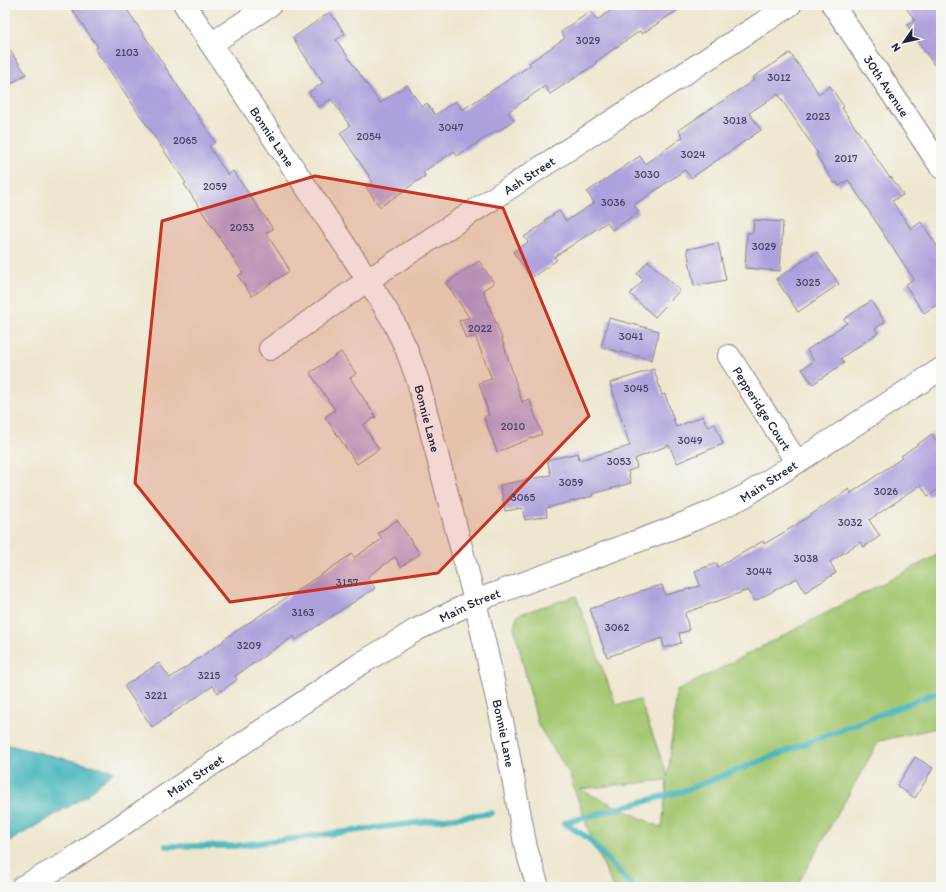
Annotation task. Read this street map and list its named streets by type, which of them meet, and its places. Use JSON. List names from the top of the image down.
{
  "streets": {
    "street": [
      "30th Avenue",
      "Bonnie Lane",
      "Ash Street",
      "Pepperidge Court",
      "Main Street"
    ]
  },
  "crossings": [
    ["Bonnie Lane", "Ash Street"],
    ["Bonnie Lane", "Main Street"],
    ["Pepperidge Court", "Main Street"]
  ],
  "house_numbers": [
    "3029",
    "2103",
    "3012",
    "2023",
    "3018",
    "3047",
    "2054",
    "2065",
    "3024",
    "2017",
    "3030",
    "2059",
    "3036",
    "2053",
    "3029",
    "3025",
    "2022",
    "3041",
    "3045",
    "2010",
    "3049",
    "3053",
    "3059",
    "3026",
    "3065",
    "3032",
    "3038",
    "3044",
    "3157",
    "3163",
    "3062",
    "3209",
    "3215",
    "3221"
  ],
  "north": "bottom left"
}
